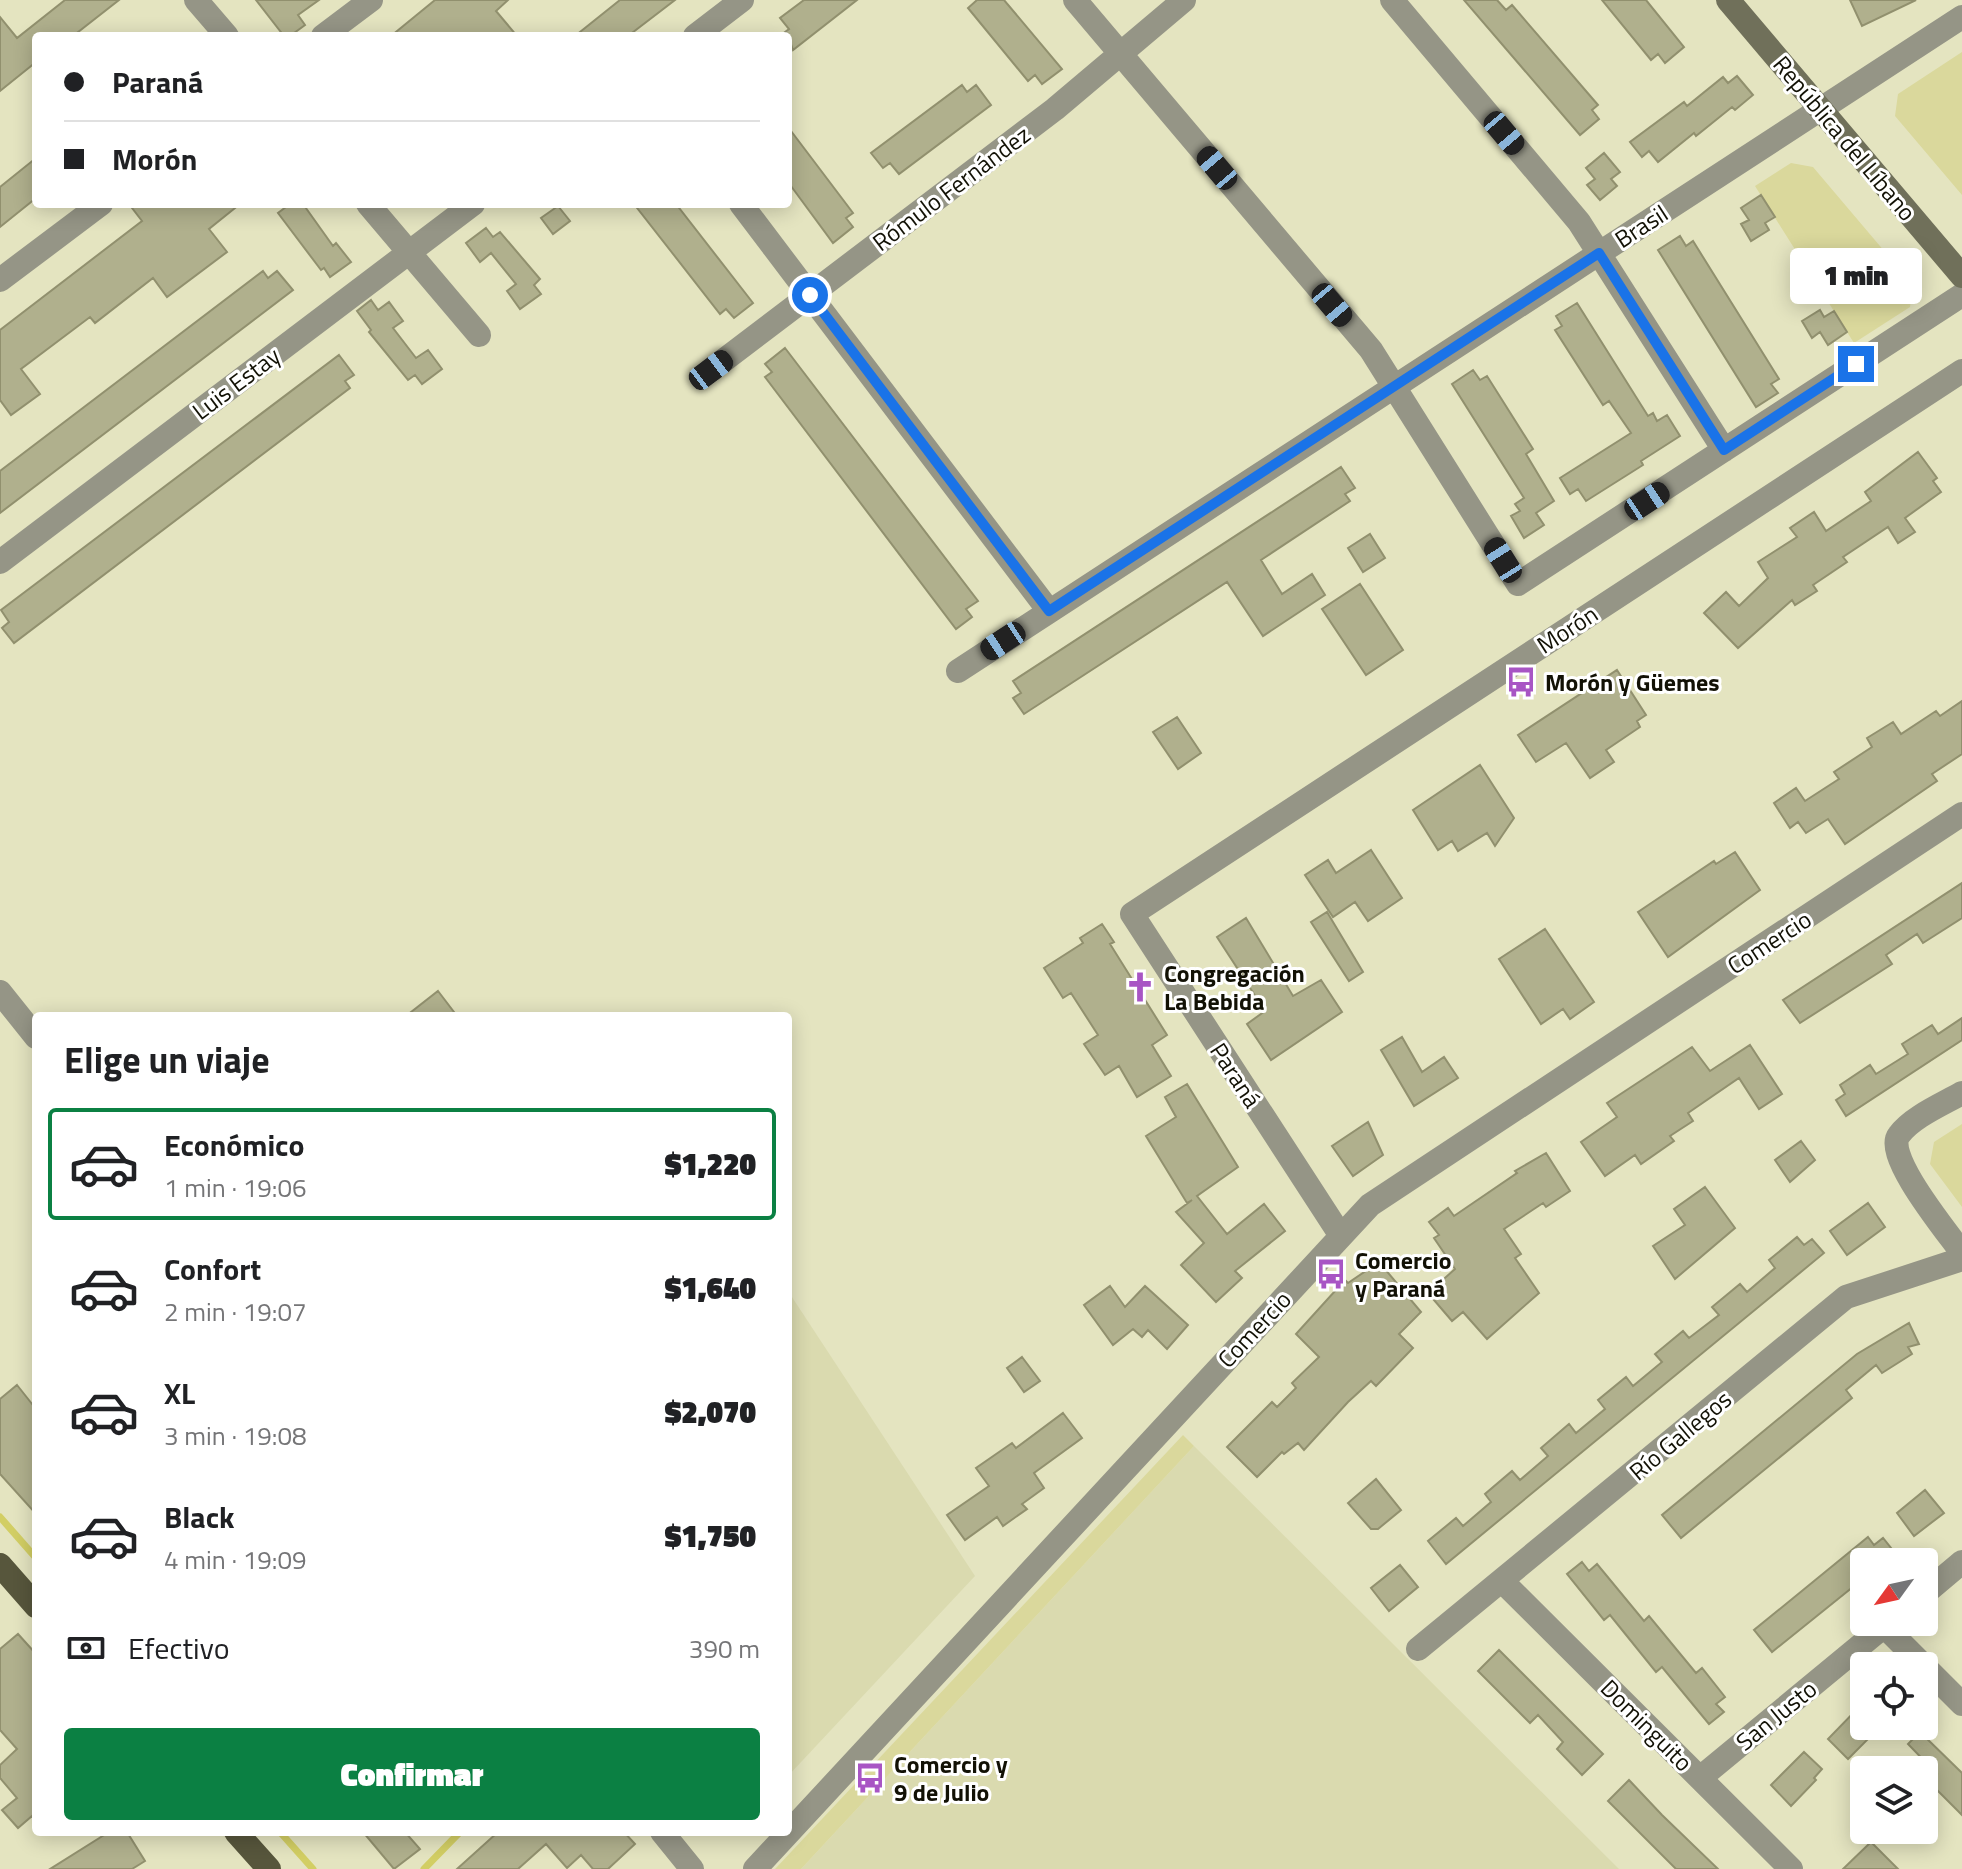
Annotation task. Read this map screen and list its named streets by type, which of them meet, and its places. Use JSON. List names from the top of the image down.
{
  "streets": {
    "street": [
      "República del Líbano",
      "Rómulo Fernández",
      "Brasil",
      "Luis Estay",
      "Morón",
      "Comercio",
      "Paraná",
      "Río Gallegos",
      "San Justo",
      "Dominguito"
    ]
  },
  "crossings": [
    ["República del Líbano", "Brasil"],
    ["Morón", "Paraná"],
    ["Comercio", "Paraná"],
    ["Río Gallegos", "Dominguito"],
    ["San Justo", "Dominguito"]
  ],
  "places": {
    "bus stop": ["Morón y Güemes", "Comercio y Paraná", "Comercio y 9 de Julio"],
    "church": ["Congregación La Bebida"]
  },
  "north": "bottom left",
  "page": {
    "banner": ["Paraná", "Morón"],
    "bubble": "1 min",
    "heading": "Elige un viaje",
    "list": [
      {
        "name": "Económico",
        "note": "1 min · 19:06",
        "value": "$1,220"
      },
      {
        "name": "Confort",
        "note": "2 min · 19:07",
        "value": "$1,640"
      },
      {
        "name": "XL",
        "note": "3 min · 19:08",
        "value": "$2,070"
      },
      {
        "name": "Black",
        "note": "4 min · 19:09",
        "value": "$1,750"
      }
    ],
    "pay": ["Efectivo", "390 m"],
    "buttons": "Confirmar"
  }
}
